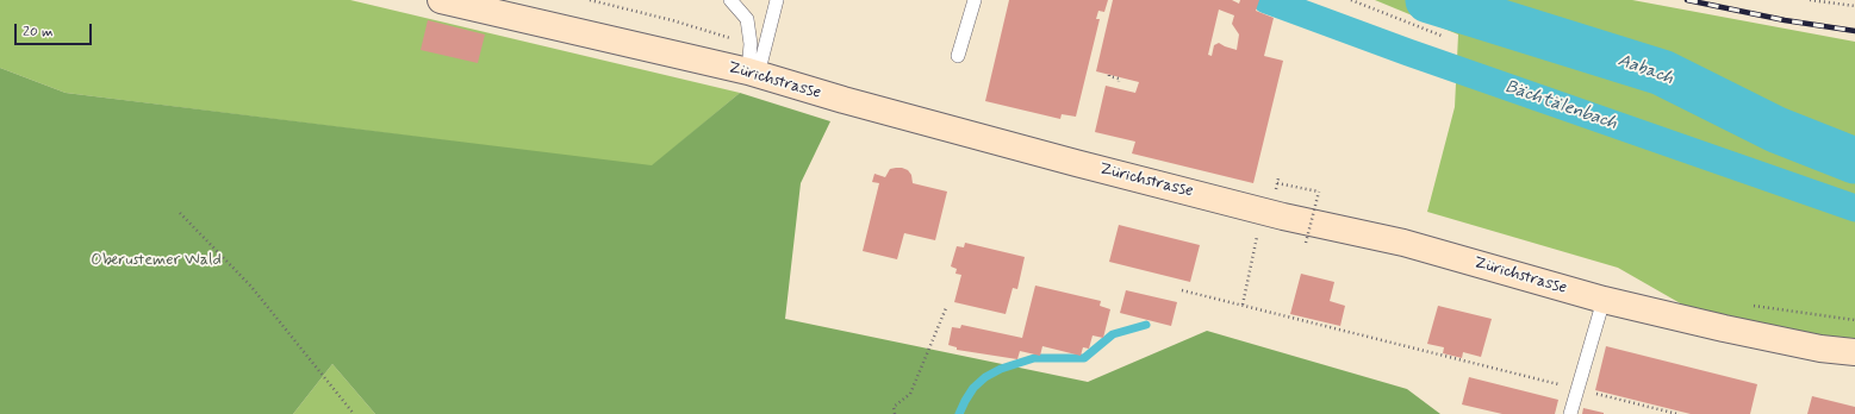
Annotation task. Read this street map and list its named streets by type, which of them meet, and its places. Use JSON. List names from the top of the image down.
{
  "streets": {
    "main road": ["Zürichstrasse"]
  },
  "water": ["Aabach", "Bächtälenbach"],
  "parks": ["Oberustemer Wald"],
  "scale_bar": "20 m"
}
